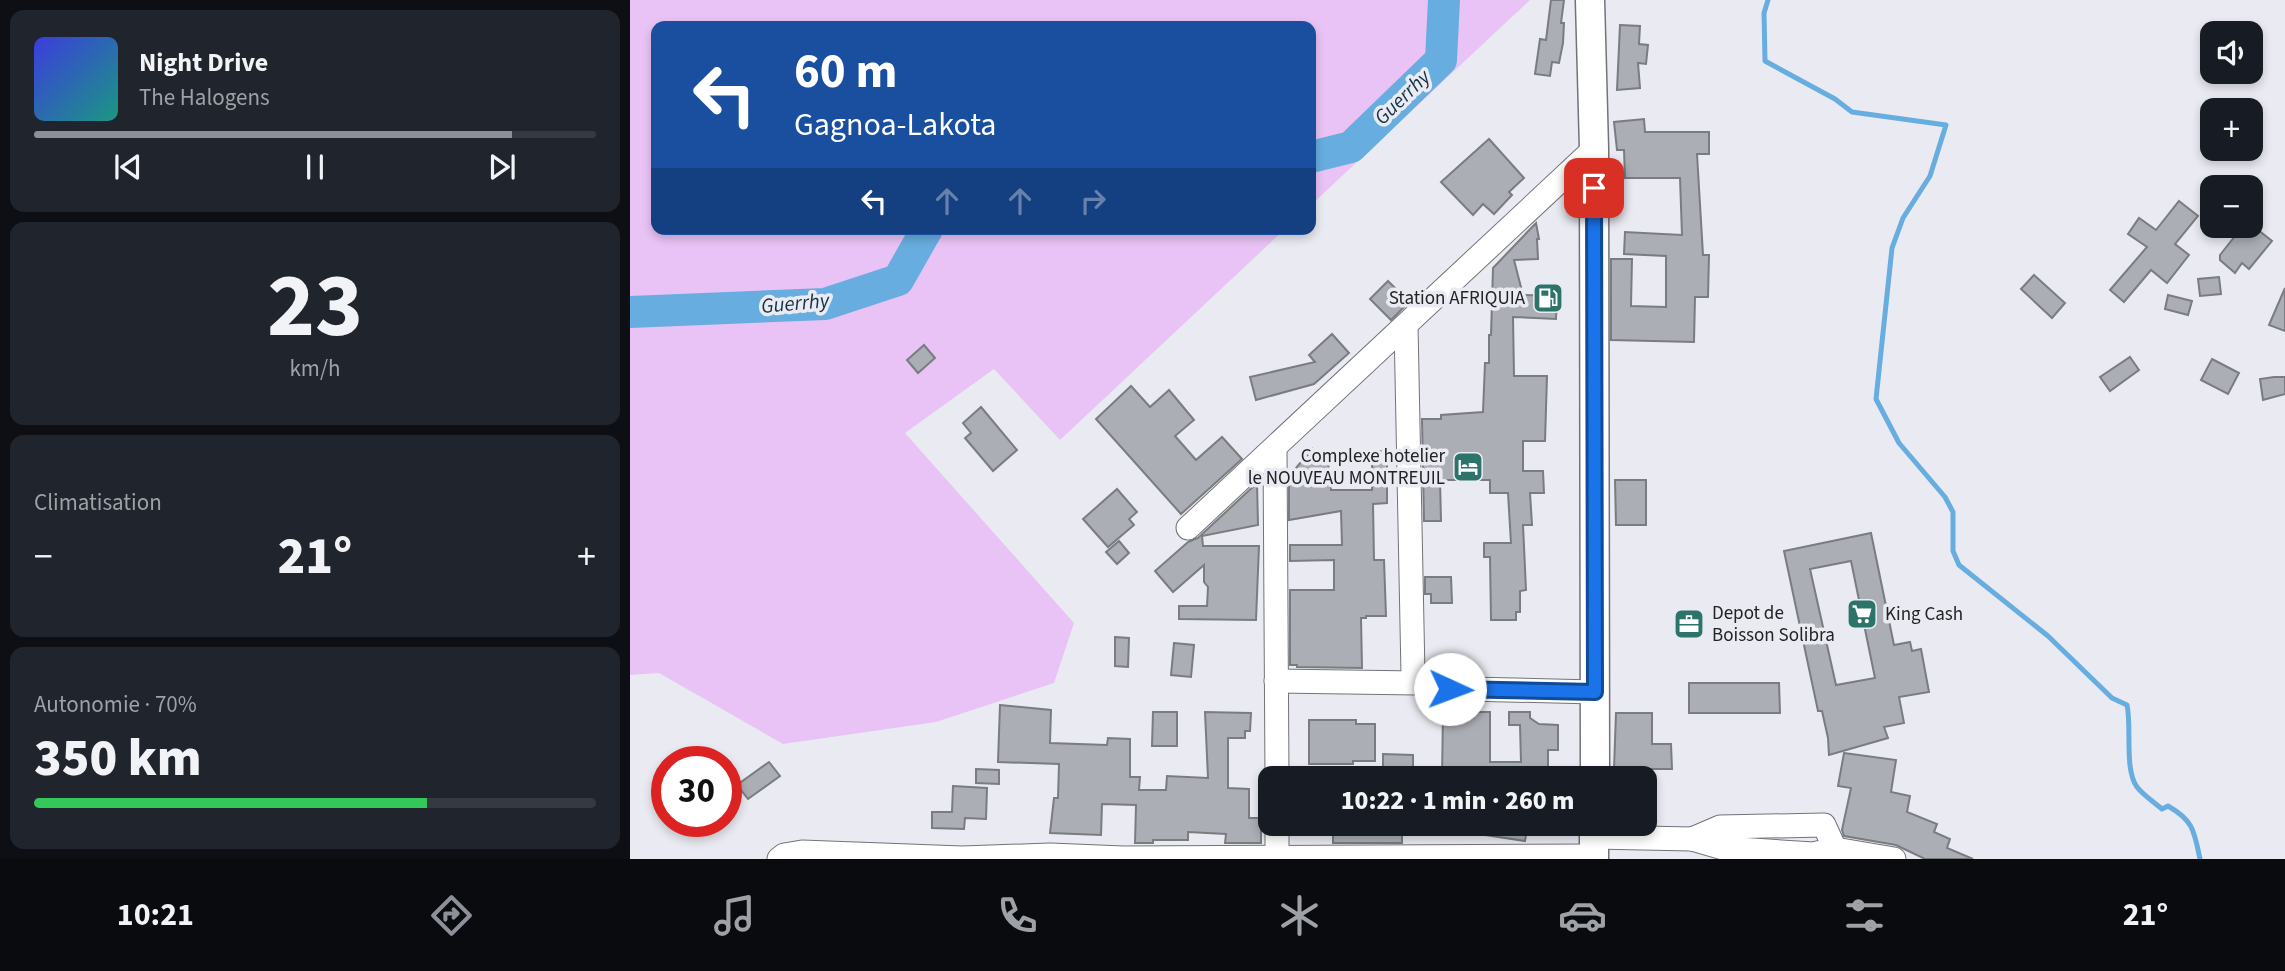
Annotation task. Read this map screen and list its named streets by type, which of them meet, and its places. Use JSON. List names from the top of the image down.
{
  "water": ["Guerrhy"],
  "places": {
    "fuel station": ["Station AFRIQUIA"],
    "hotel": ["Complexe hotelier le NOUVEAU MONTREUIL"],
    "supermarket": ["King Cash"],
    "office": ["Depot de Boisson Solibra"]
  },
  "page": {
    "map_buttons": ["+", "−"],
    "turn": ["60 m", "Gagnoa-Lakota"],
    "song": ["Night Drive", "The Halogens"],
    "tile": [
      ["23", "km/h"],
      "Climatisation",
      ["Autonomie · 70%", "350 km"]
    ],
    "heat": ["−", "21°", "+"],
    "limit": "30",
    "trip": "10:22 · 1 min · 260 m",
    "tabs": ["10:21", "21°"]
  }
}
